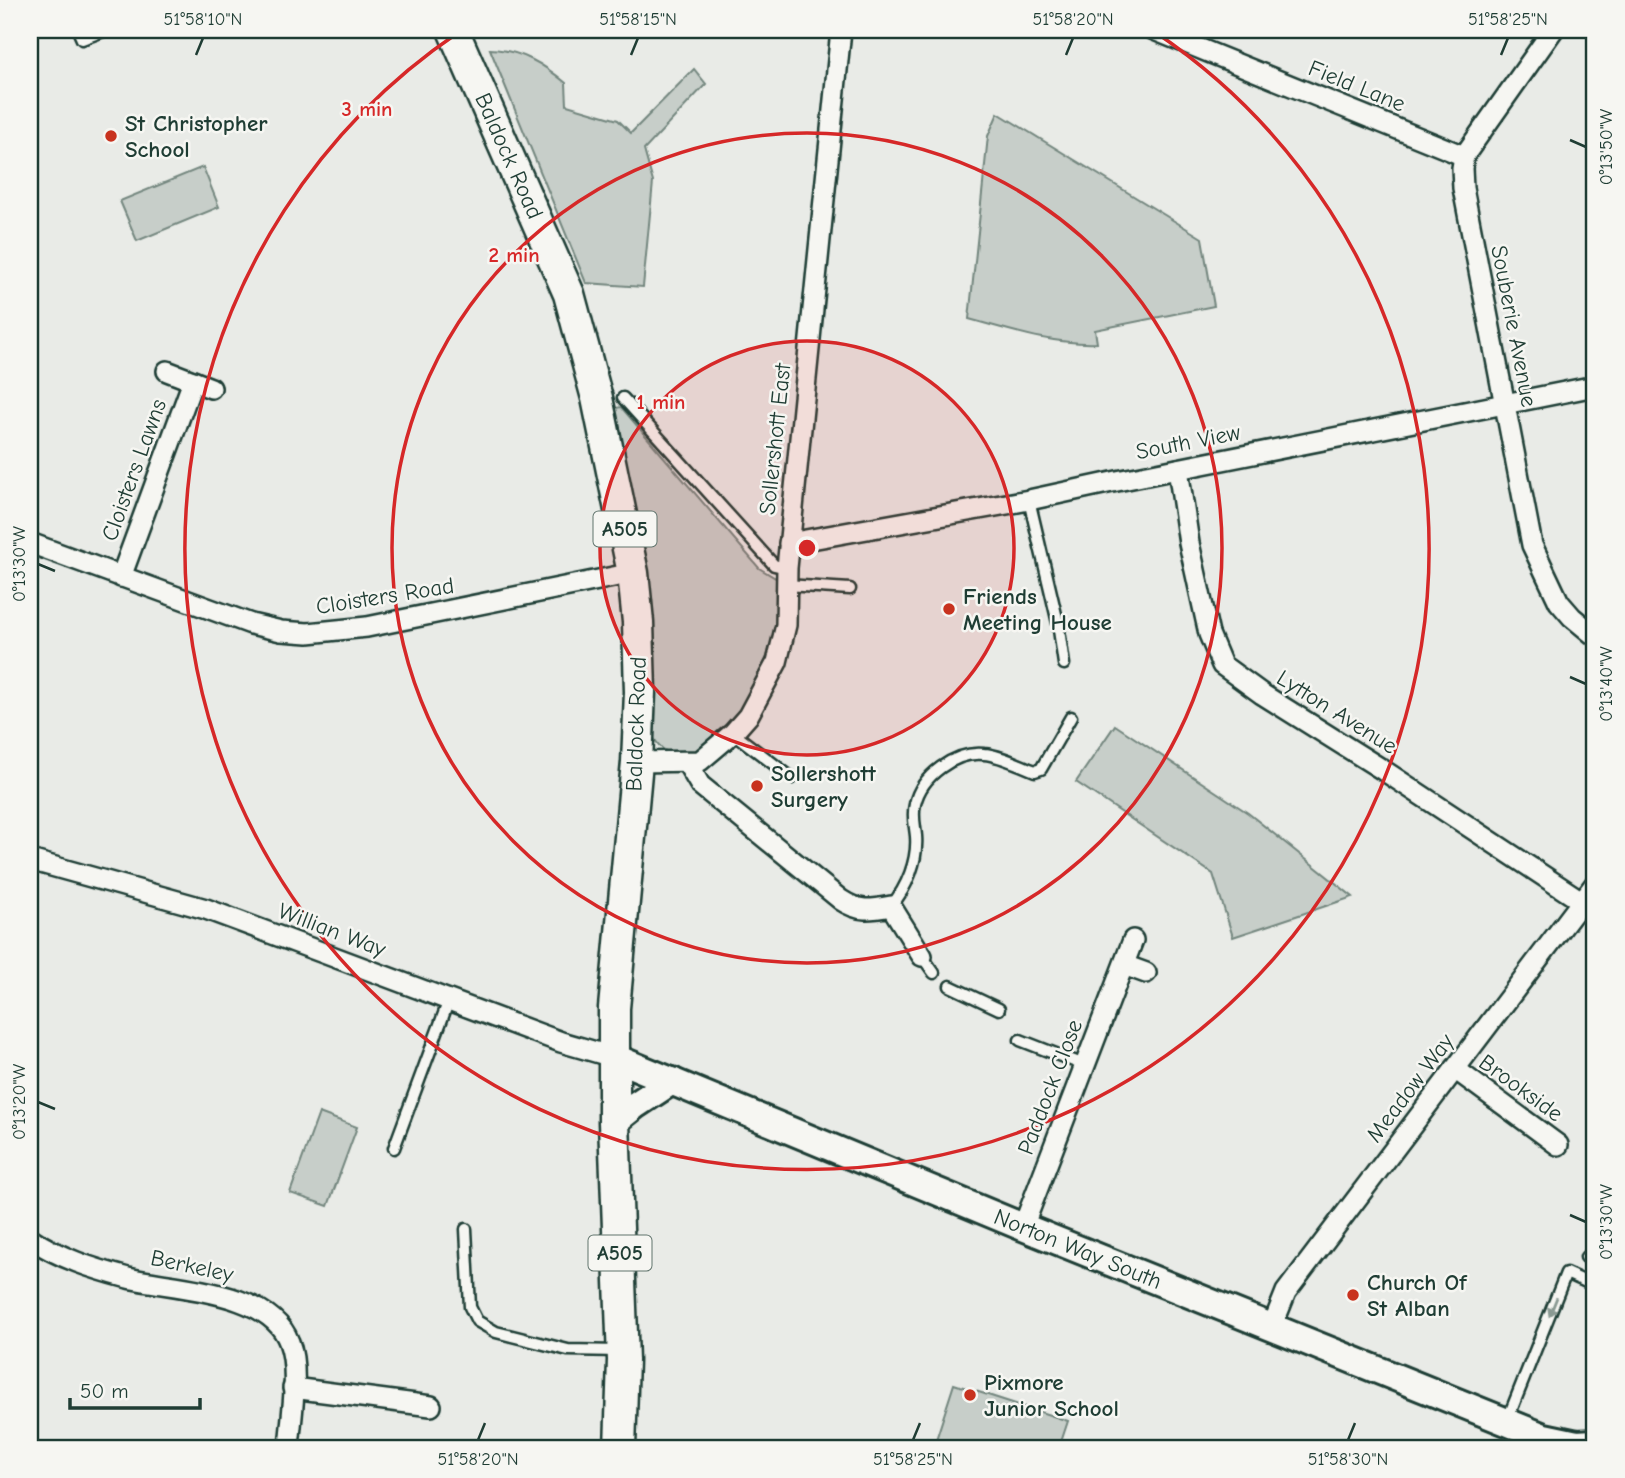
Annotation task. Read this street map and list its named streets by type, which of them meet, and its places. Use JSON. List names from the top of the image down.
{
  "streets": {
    "main road": ["Baldock Road", "A505"],
    "street": [
      "Field Lane",
      "Souberie Avenue",
      "Sollershott East",
      "South View",
      "Cloisters Lawns",
      "Cloisters Road",
      "Lytton Avenue",
      "Willian Way",
      "Paddock Close",
      "Meadow Way",
      "Brookside",
      "Norton Way South",
      "Berkeley"
    ]
  },
  "crossings": [
    ["Field Lane", "Souberie Avenue"],
    ["Baldock Road", "Sollershott East"],
    ["Baldock Road", "Cloisters Road"],
    ["Baldock Road", "Willian Way"],
    ["Baldock Road", "Norton Way South"],
    ["Souberie Avenue", "South View"],
    ["Sollershott East", "South View"],
    ["South View", "Lytton Avenue"],
    ["Cloisters Lawns", "Cloisters Road"],
    ["Lytton Avenue", "Meadow Way"],
    ["Willian Way", "Norton Way South"],
    ["Paddock Close", "Norton Way South"],
    ["Meadow Way", "Brookside"],
    ["Meadow Way", "Norton Way South"]
  ],
  "places": [
    "St Christopher School",
    "Friends Meeting House",
    "Sollershott Surgery",
    "Church Of St Alban",
    "Pixmore Junior School"
  ],
  "scale_bar": "50 m",
  "coordinates": [
    "51°58'10\"N",
    "51°58'15\"N",
    "51°58'20\"N",
    "51°58'25\"N",
    "0°13'50\"W",
    "0°13'30\"W",
    "0°13'40\"W",
    "0°13'20\"W",
    "51°58'30\"N"
  ],
  "rings": ["3 min", "2 min", "1 min"]
}
